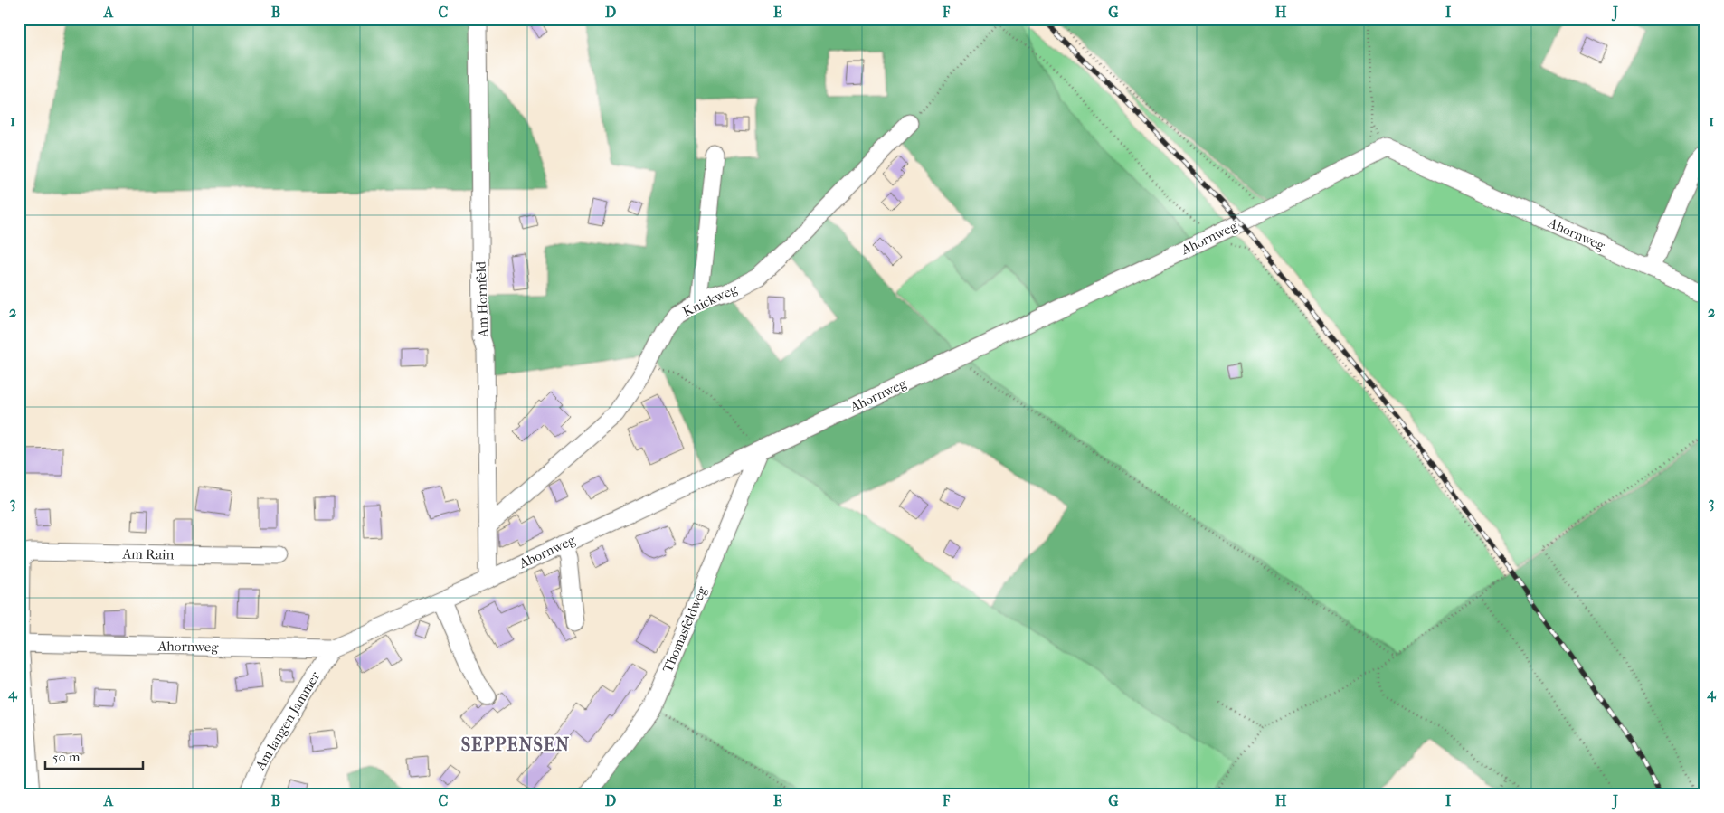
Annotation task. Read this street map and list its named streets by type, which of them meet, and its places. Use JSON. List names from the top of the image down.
{
  "streets": {
    "street": [
      "Ahornweg",
      "Am Hornfeld",
      "Knickweg",
      "Am Rain",
      "Thomasfeldweg",
      "Am langen Jammer"
    ]
  },
  "crossings": [
    ["Ahornweg", "Am Hornfeld"],
    ["Ahornweg", "Am Rain"],
    ["Ahornweg", "Thomasfeldweg"],
    ["Ahornweg", "Am langen Jammer"],
    ["Am Hornfeld", "Knickweg"]
  ],
  "districts": ["SEPPENSEN"],
  "scale_bar": "50 m",
  "grid": {
    "columns": [
      "A",
      "B",
      "C",
      "D",
      "E",
      "F",
      "G",
      "H",
      "I",
      "J"
    ],
    "rows": [
      "1",
      "2",
      "3",
      "4"
    ]
  }
}
